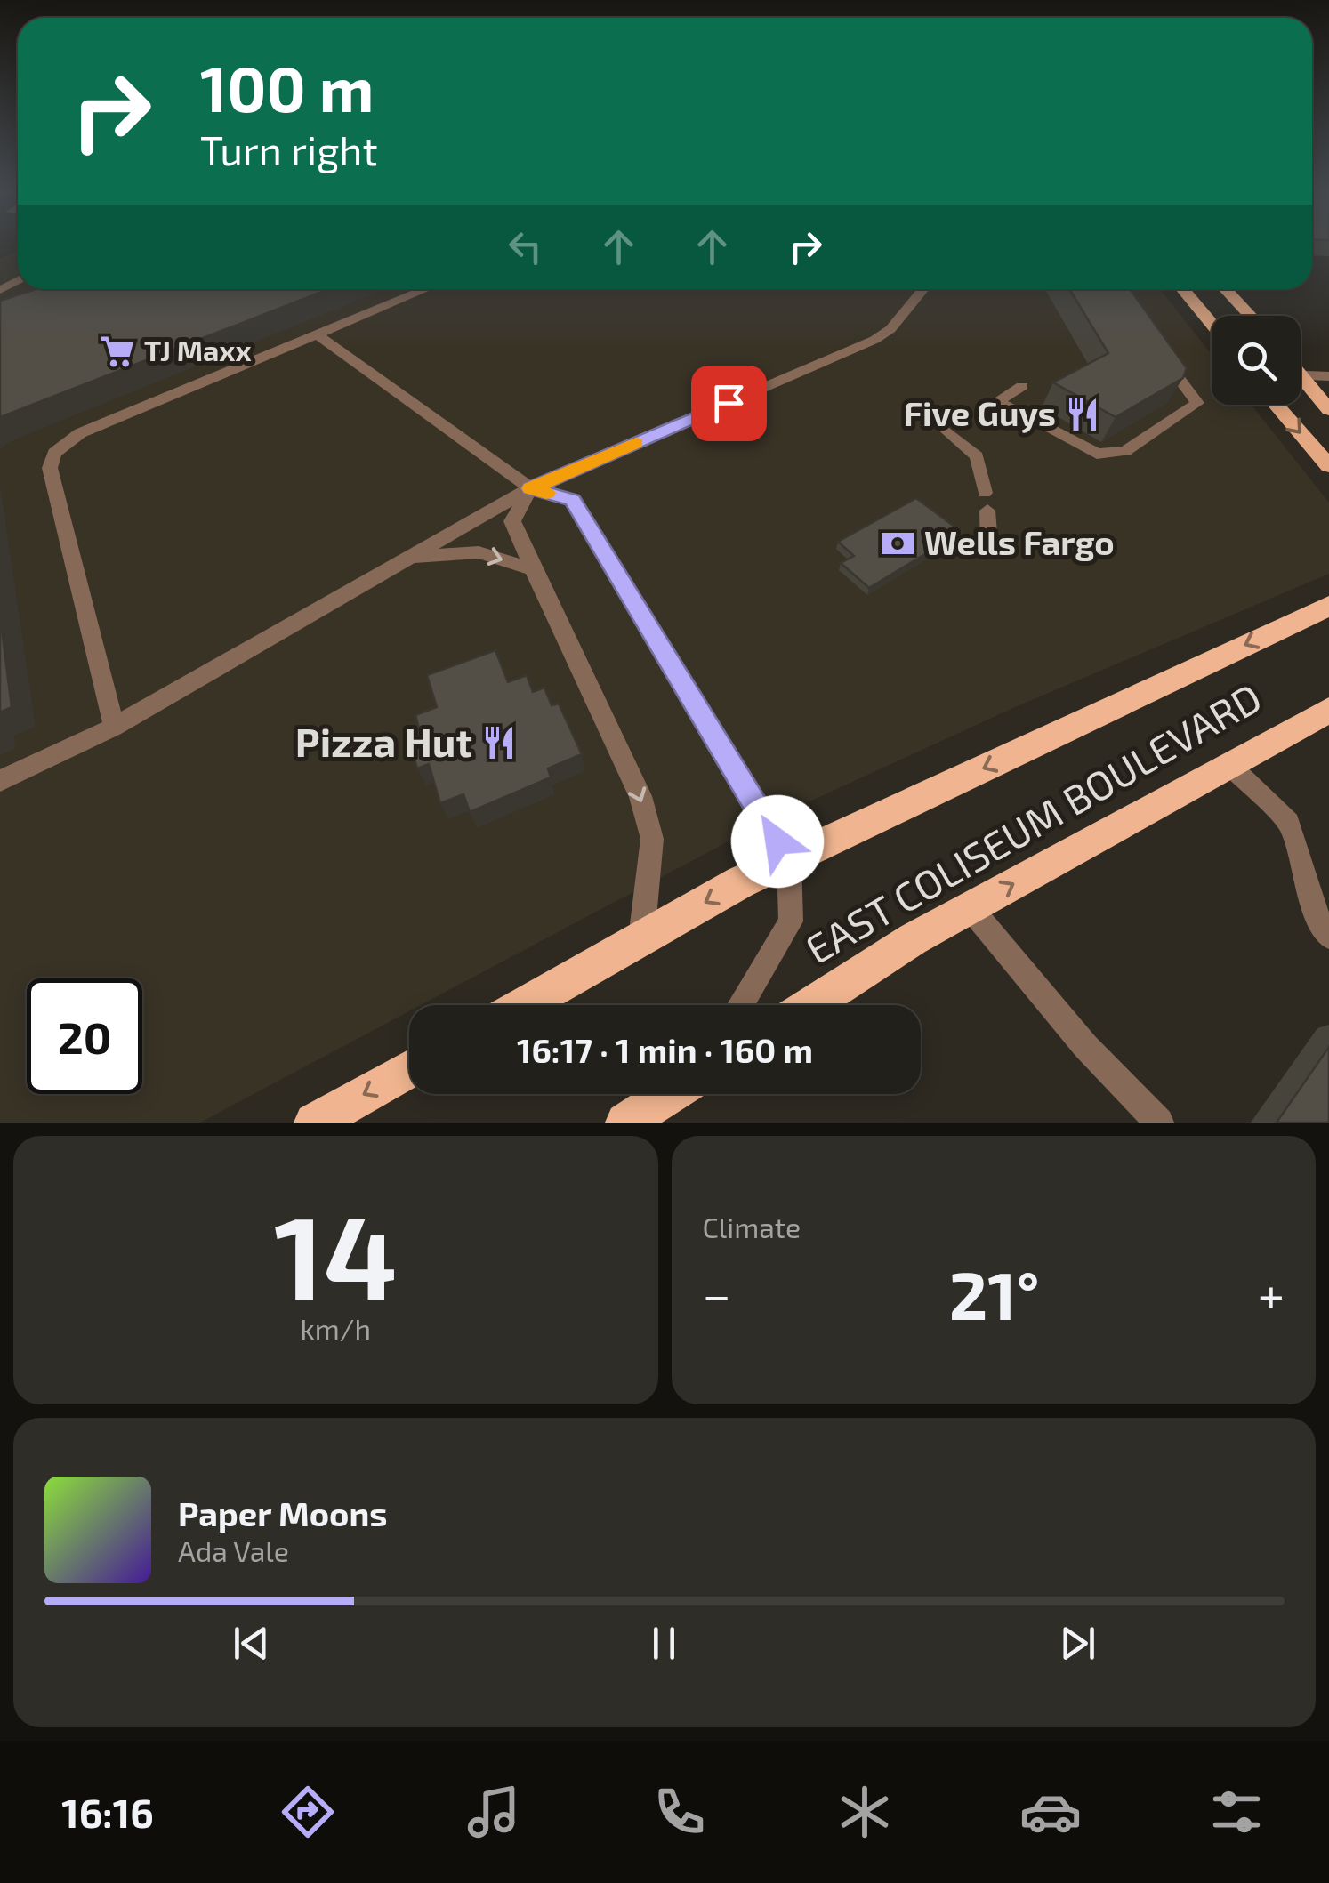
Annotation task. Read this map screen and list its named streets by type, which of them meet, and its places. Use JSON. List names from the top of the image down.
{
  "streets": {
    "highway": ["EAST COLISEUM BOULEVARD"]
  },
  "places": {
    "supermarket": ["TJ Maxx"],
    "restaurant": ["Five Guys", "Pizza Hut"],
    "bank": ["Wells Fargo"]
  },
  "page": {
    "turn": ["100 m", "Turn right"],
    "limit": "20",
    "trip": "16:17 · 1 min · 160 m",
    "tile": [
      ["14", "km/h"],
      "Climate"
    ],
    "heat": ["−", "21°", "+"],
    "song": ["Paper Moons", "Ada Vale"],
    "tabs": "16:16"
  }
}
